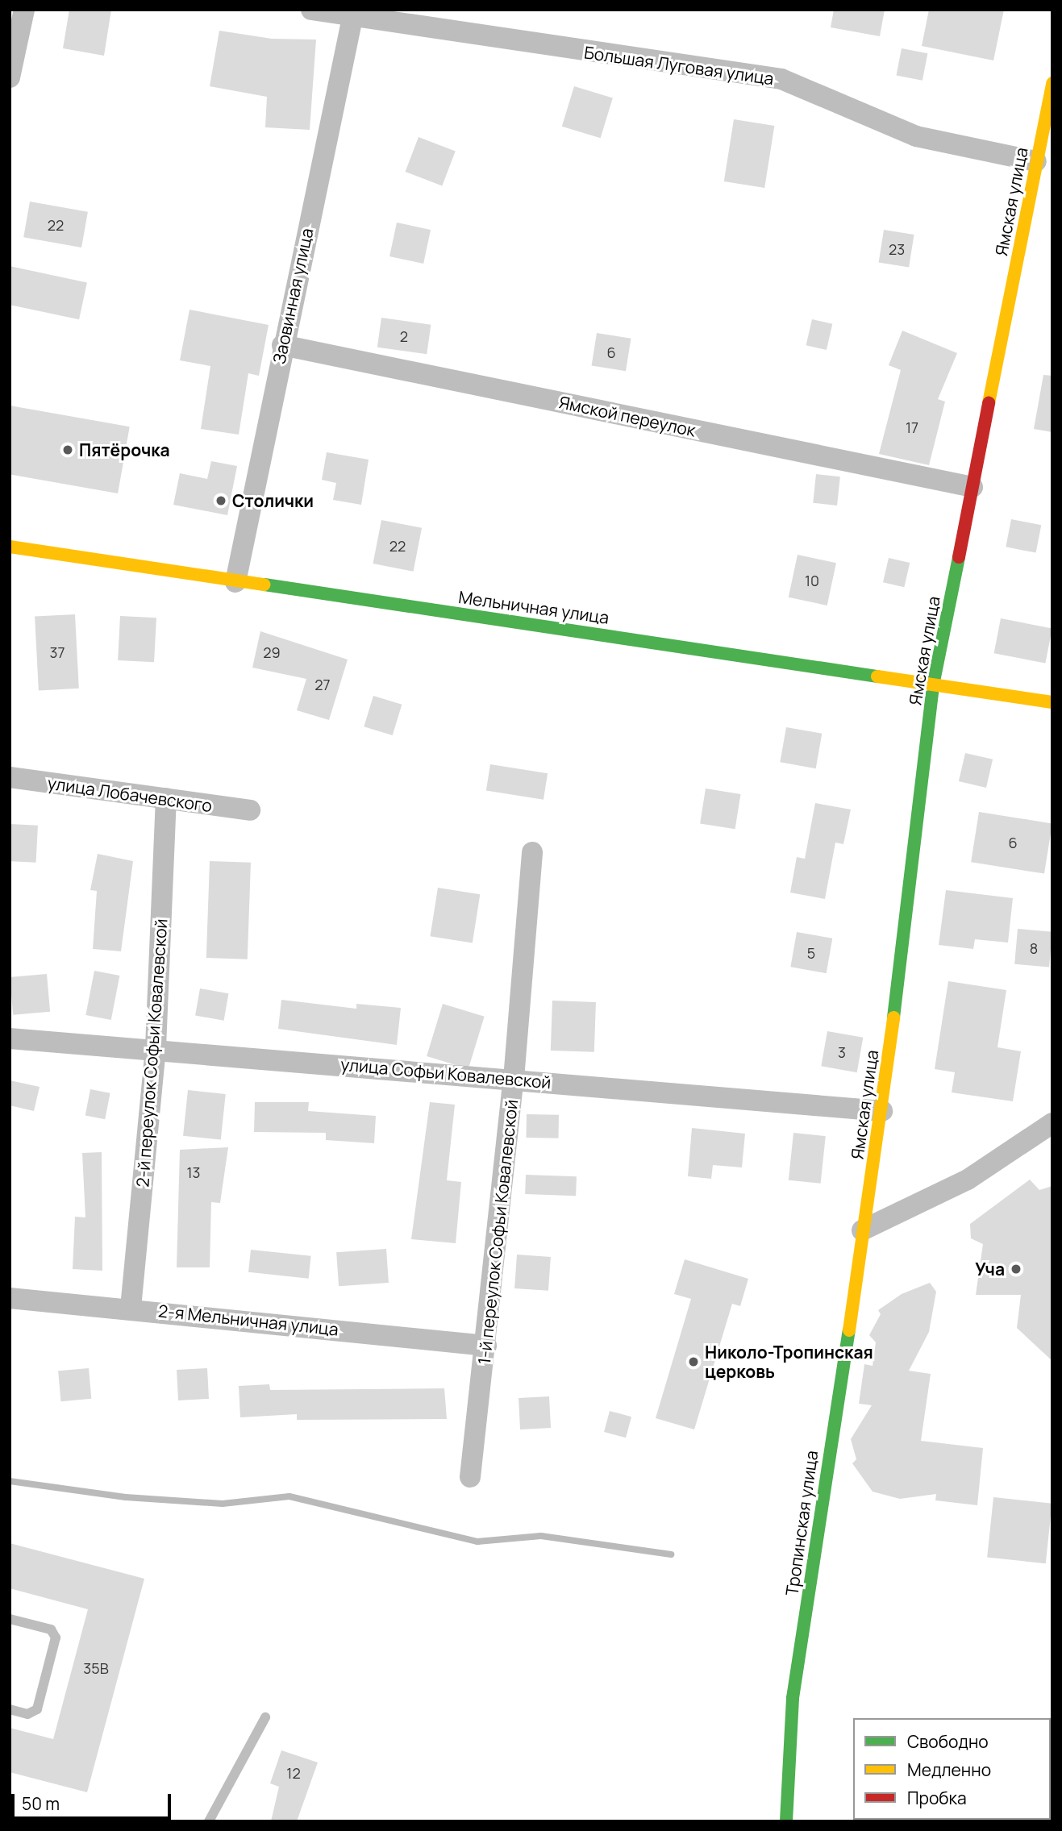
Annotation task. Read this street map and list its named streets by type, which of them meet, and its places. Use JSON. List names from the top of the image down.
{
  "streets": {
    "street": [
      "Большая Луговая улица",
      "Ямская улица",
      "Заовинная улица",
      "Ямской переулок",
      "Мельничная улица",
      "улица Лобачевского",
      "2-й переулок Софьи Ковалевской",
      "улица Софьи Ковалевской",
      "1-й переулок Софьи Ковалевской",
      "2-я Мельничная улица",
      "Тропинская улица"
    ]
  },
  "crossings": [
    ["Большая Луговая улица", "Ямская улица"],
    ["Большая Луговая улица", "Заовинная улица"],
    ["Ямская улица", "Ямской переулок"],
    ["Ямская улица", "Мельничная улица"],
    ["Ямская улица", "улица Софьи Ковалевской"],
    ["Ямская улица", "Тропинская улица"],
    ["Заовинная улица", "Ямской переулок"],
    ["Заовинная улица", "Мельничная улица"],
    ["улица Лобачевского", "2-й переулок Софьи Ковалевской"],
    ["2-й переулок Софьи Ковалевской", "улица Софьи Ковалевской"],
    ["2-й переулок Софьи Ковалевской", "2-я Мельничная улица"],
    ["улица Софьи Ковалевской", "1-й переулок Софьи Ковалевской"],
    ["1-й переулок Софьи Ковалевской", "2-я Мельничная улица"]
  ],
  "places": [
    "Пятёрочка",
    "Столички",
    "Уча",
    "Николо-Тропинская церковь"
  ],
  "house_numbers": [
    "22",
    "23",
    "2",
    "6",
    "17",
    "22",
    "10",
    "37",
    "29",
    "27",
    "6",
    "8",
    "5",
    "3",
    "13",
    "35В",
    "12"
  ],
  "legend": ["Свободно", "Медленно", "Пробка"],
  "scale_bar": "50 m"
}
